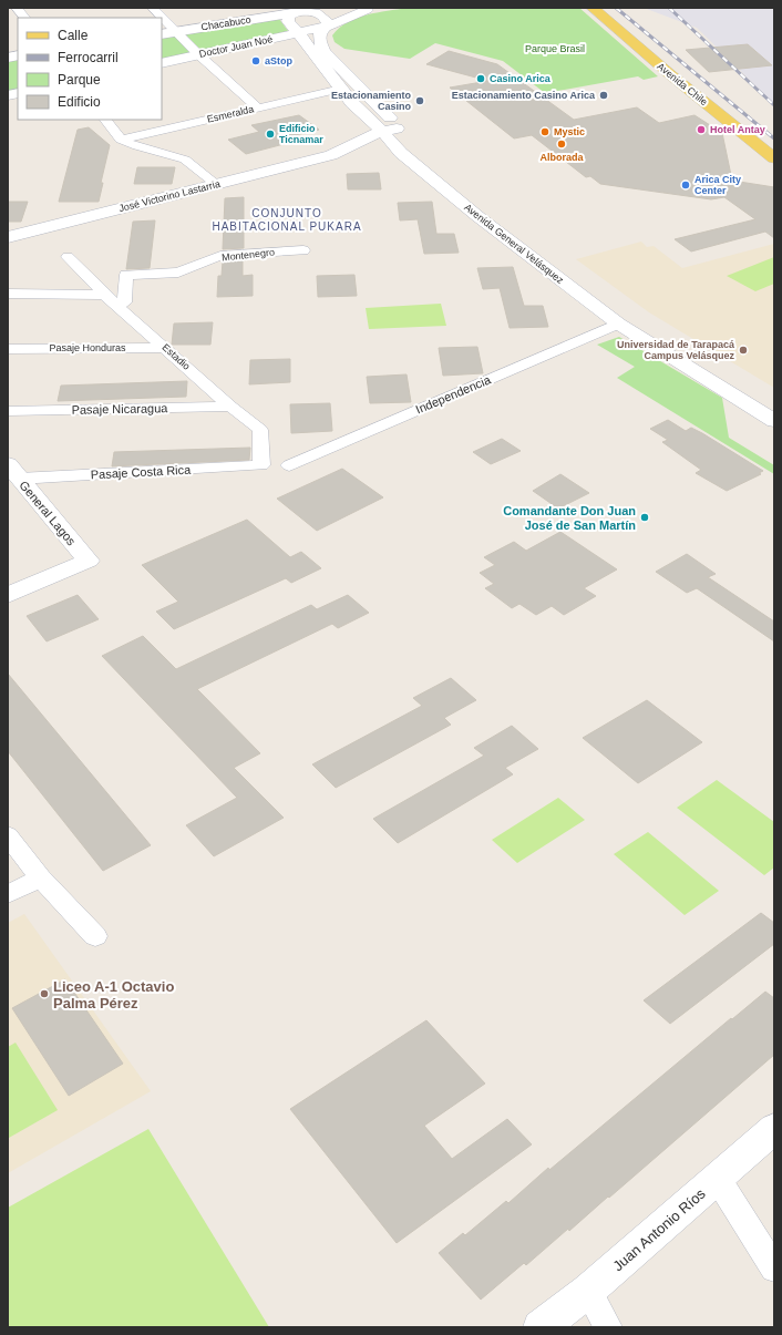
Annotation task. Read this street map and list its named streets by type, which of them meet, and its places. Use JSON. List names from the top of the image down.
{
  "streets": {
    "main road": [
      "Chacabuco",
      "Doctor Juan Noé",
      "Avenida Chile",
      "José Victorino Lastarria",
      "Avenida General Velásquez",
      "General Lagos",
      "Juan Antonio Ríos"
    ],
    "street": [
      "Esmeralda",
      "Montenegro",
      "Pasaje Honduras",
      "Estadio",
      "Independencia",
      "Pasaje Nicaragua",
      "Pasaje Costa Rica"
    ]
  },
  "crossings": [
    ["Chacabuco", "Doctor Juan Noé"],
    ["Chacabuco", "Avenida General Velásquez"],
    ["Doctor Juan Noé", "Avenida General Velásquez"],
    ["Esmeralda", "Avenida General Velásquez"],
    ["José Victorino Lastarria", "Avenida General Velásquez"],
    ["Avenida General Velásquez", "Independencia"],
    ["Montenegro", "Estadio"],
    ["Pasaje Honduras", "Estadio"],
    ["Estadio", "Pasaje Nicaragua"],
    ["Estadio", "Pasaje Costa Rica"],
    ["Pasaje Costa Rica", "General Lagos"]
  ],
  "districts": ["CONJUNTO HABITACIONAL PUKARA"],
  "parks": ["Parque Brasil"],
  "places": [
    "aStop",
    "Casino Arica",
    "Estacionamiento Casino Arica",
    "Estacionamiento Casino",
    "Hotel Antay",
    "Mystic",
    "Edificio Ticnamar",
    "Alborada",
    "Arica City Center",
    "Universidad de Tarapacá Campus Velásquez",
    "Comandante Don Juan José de San Martín",
    "Liceo A-1 Octavio Palma Pérez"
  ],
  "legend": [
    "Calle",
    "Ferrocarril",
    "Parque",
    "Edificio"
  ]
}
